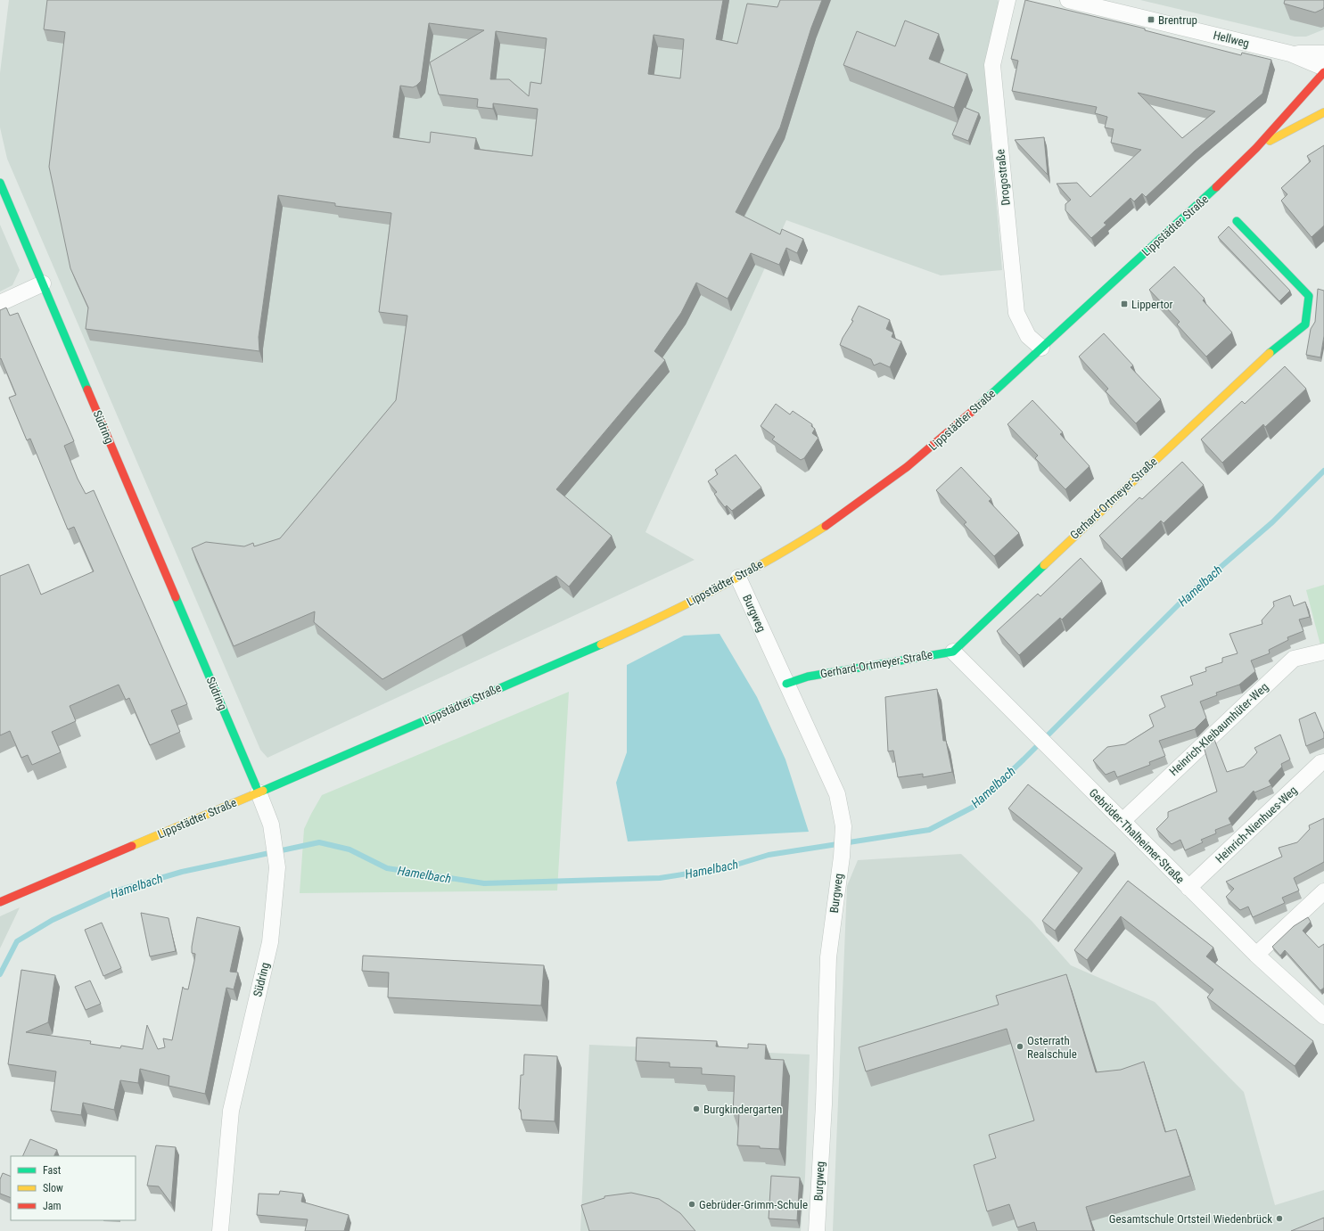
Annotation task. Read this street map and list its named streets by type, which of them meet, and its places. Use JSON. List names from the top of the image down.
{
  "streets": {
    "street": [
      "Hellweg",
      "Drogostraße",
      "Lippstädter Straße",
      "Südring",
      "Gerhard-Ortmeyer-Straße",
      "Burgweg",
      "Heinrich-Kleibaumhüter-Weg",
      "Heinrich-Nienhues-Weg",
      "Gebrüder-Thalheimer-Straße"
    ]
  },
  "crossings": [
    ["Drogostraße", "Lippstädter Straße"],
    ["Lippstädter Straße", "Südring"],
    ["Lippstädter Straße", "Burgweg"],
    ["Gerhard-Ortmeyer-Straße", "Burgweg"],
    ["Gerhard-Ortmeyer-Straße", "Gebrüder-Thalheimer-Straße"],
    ["Heinrich-Kleibaumhüter-Weg", "Gebrüder-Thalheimer-Straße"],
    ["Heinrich-Nienhues-Weg", "Gebrüder-Thalheimer-Straße"]
  ],
  "water": ["Hamelbach"],
  "places": {
    "transit": ["Brentrup", "Lippertor"],
    "other": [
      "Osterrath Realschule",
      "Burgkindergarten",
      "Gebrüder-Grimm-Schule",
      "Gesamtschule Ortsteil Wiedenbrück"
    ]
  },
  "legend": ["Fast", "Slow", "Jam"]
}
